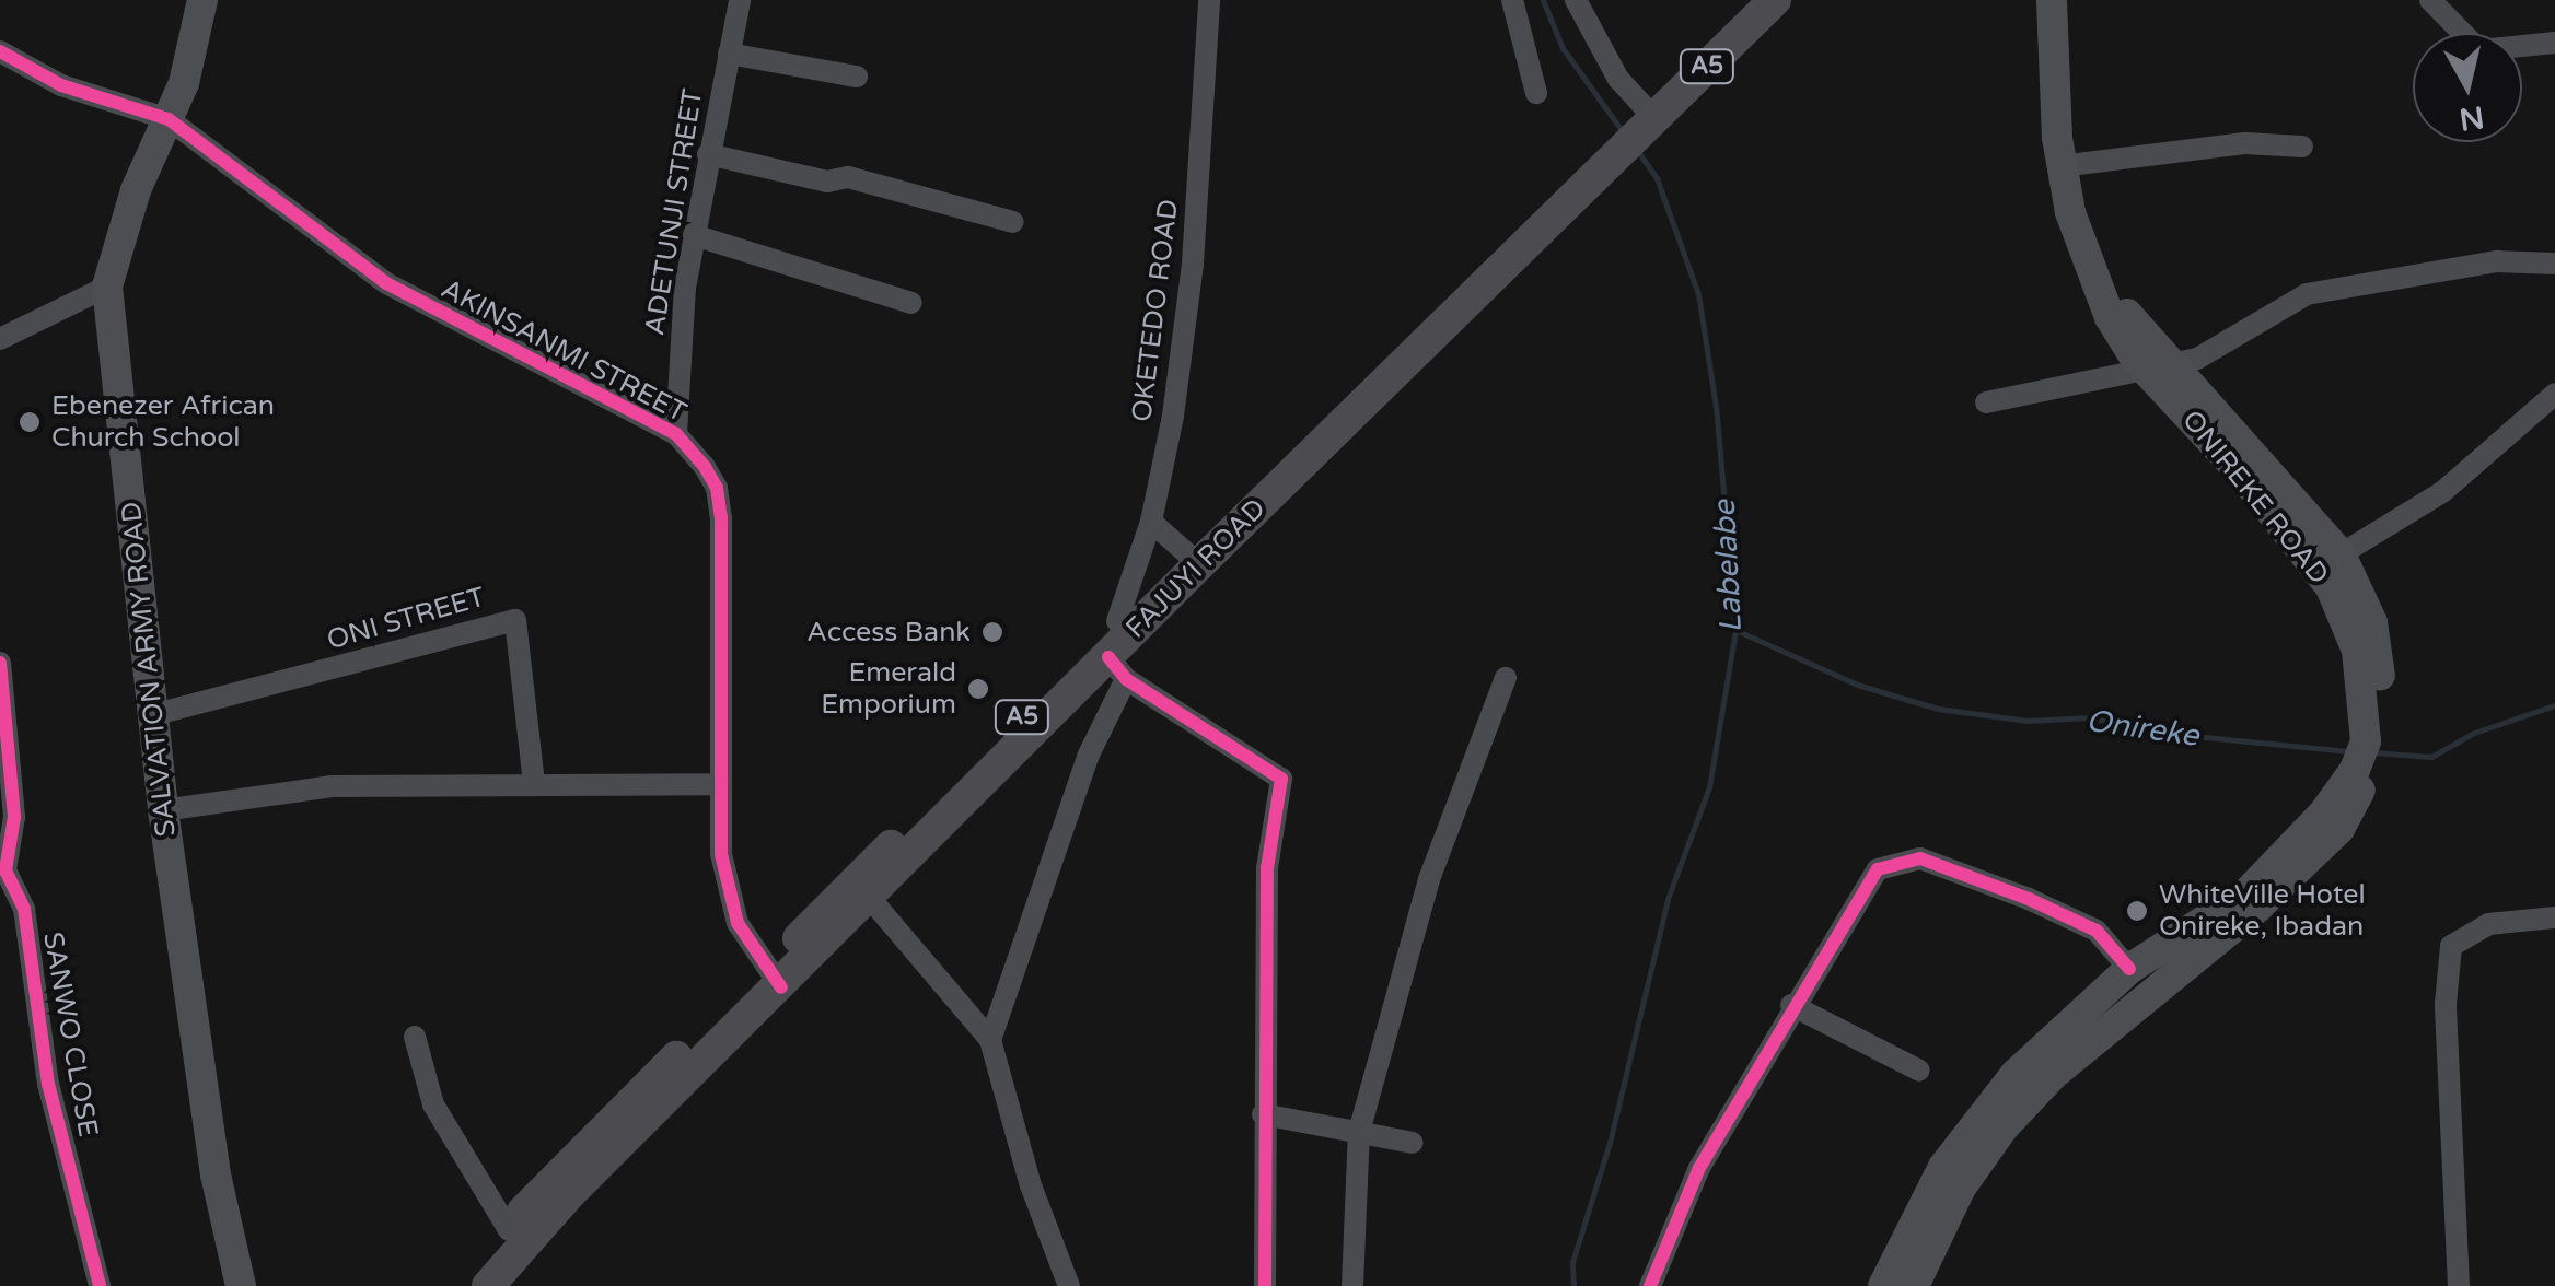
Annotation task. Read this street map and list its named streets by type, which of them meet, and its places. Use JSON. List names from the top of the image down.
{
  "streets": {
    "highway": ["A5", "FAJUYI ROAD"],
    "main road": ["ONIREKE ROAD", "SALVATION ARMY ROAD"],
    "street": [
      "ADETUNJI STREET",
      "OKETEDO ROAD",
      "AKINSANMI STREET",
      "ONI STREET",
      "SANWO CLOSE"
    ]
  },
  "crossings": [
    ["ADETUNJI STREET", "AKINSANMI STREET"],
    ["OKETEDO ROAD", "FAJUYI ROAD"],
    ["AKINSANMI STREET", "FAJUYI ROAD"],
    ["AKINSANMI STREET", "SALVATION ARMY ROAD"],
    ["ONI STREET", "SALVATION ARMY ROAD"]
  ],
  "water": ["Labelabe", "Onireke"],
  "places": [
    "Ebenezer African Church School",
    "Access Bank",
    "Emerald Emporium",
    "WhiteVille Hotel Onireke, Ibadan"
  ],
  "north": "bottom"
}
